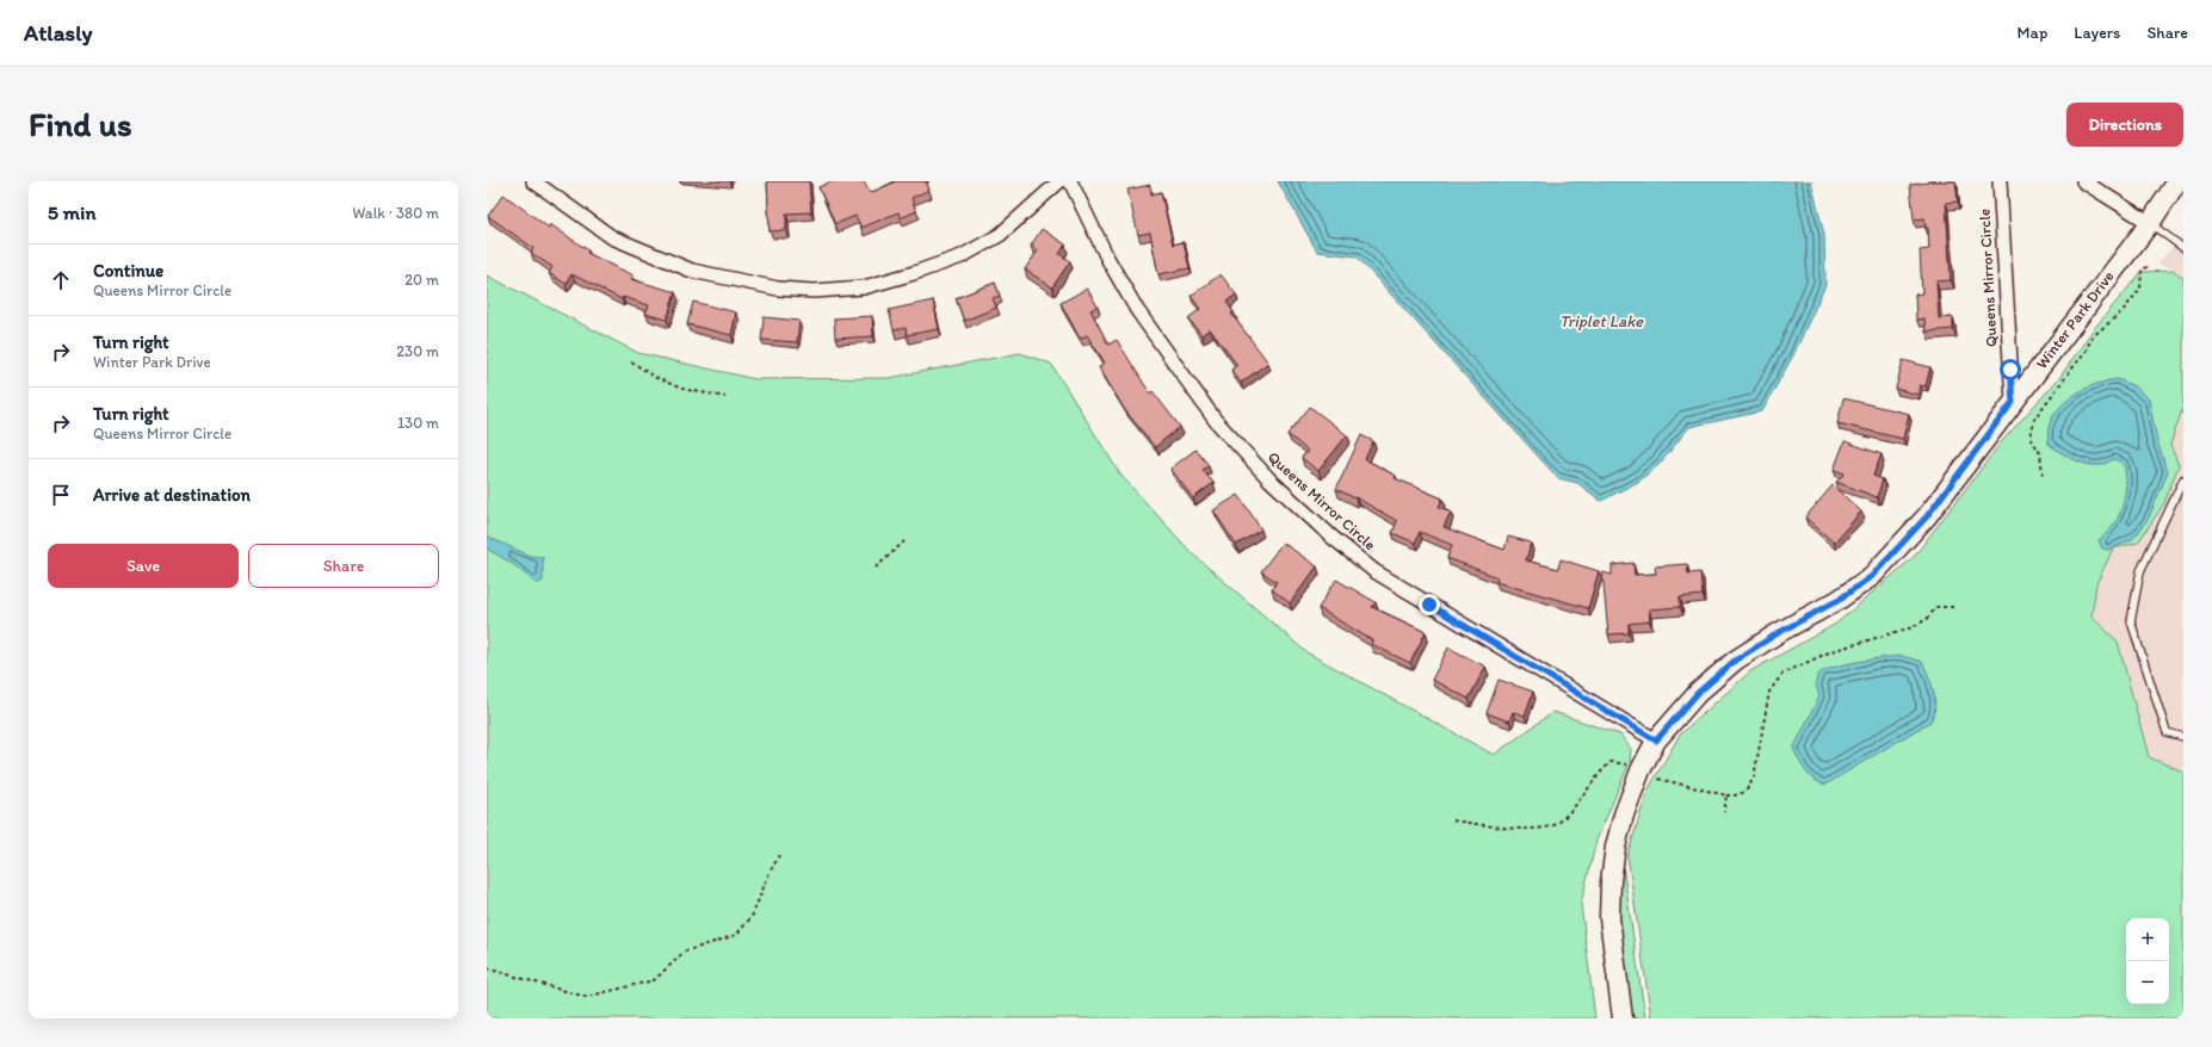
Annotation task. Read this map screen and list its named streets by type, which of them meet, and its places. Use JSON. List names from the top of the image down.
{
  "streets": {
    "street": ["Queens Mirror Circle", "Winter Park Drive"]
  },
  "crossings": [
    ["Queens Mirror Circle", "Winter Park Drive"]
  ],
  "water": ["Triplet Lake"],
  "page": {
    "header": "Atlasly",
    "nav": ["Map", "Layers", "Share"],
    "buttons": [
      "Directions",
      ["Save", "Share"]
    ],
    "title": "Find us",
    "heading": ["5 min", "Walk · 380 m"],
    "list": [
      ["Continue", "Queens Mirror Circle", "20 m"],
      ["Turn right", "Winter Park Drive", "230 m"],
      ["Turn right", "Queens Mirror Circle", "130 m"],
      "Arrive at destination"
    ],
    "map_buttons": ["+", "−"]
  }
}
